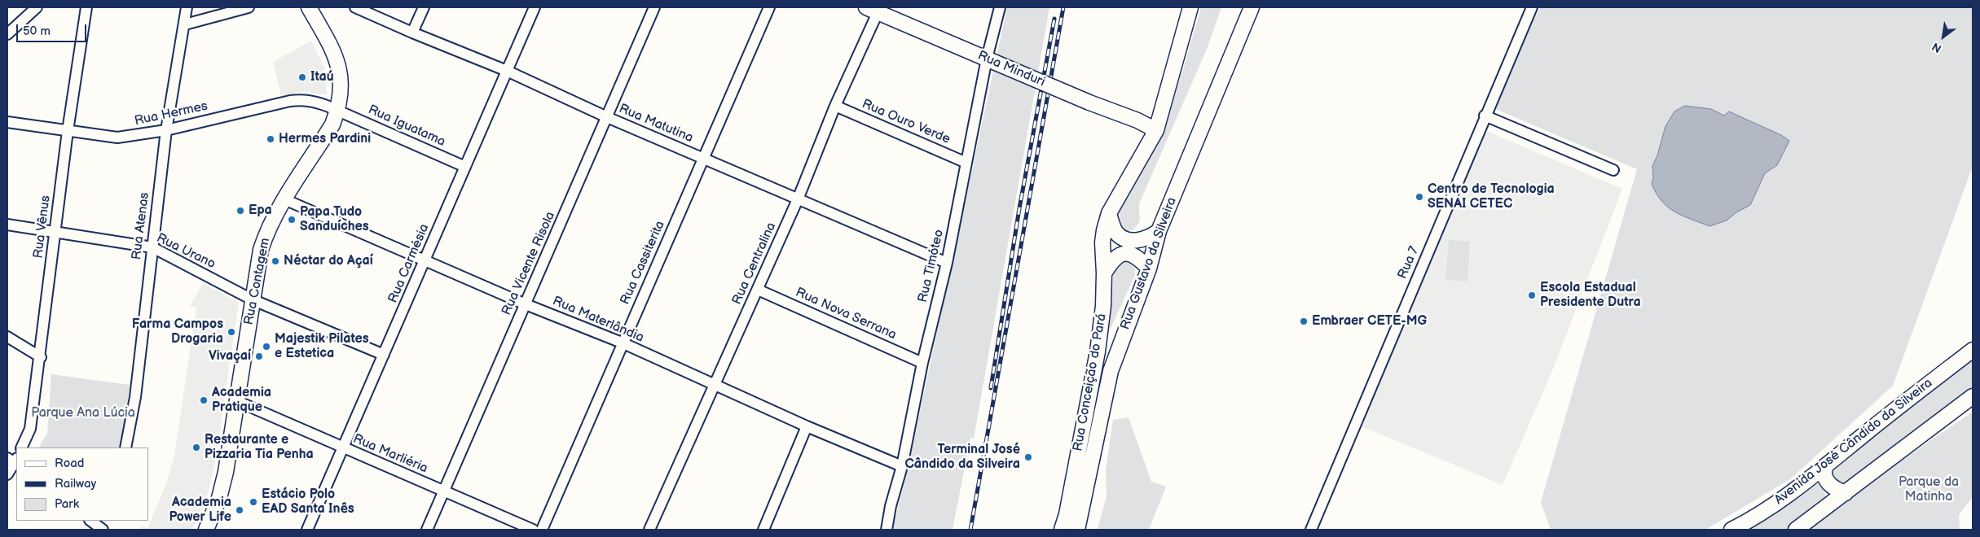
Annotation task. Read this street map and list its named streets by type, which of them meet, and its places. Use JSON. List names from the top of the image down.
{
  "streets": {
    "main road": [
      "Rua Minduri",
      "Rua Gustavo da Silveira",
      "Rua Contagem",
      "Rua Conceição do Pará",
      "Avenida José Cândido da Silveira"
    ],
    "street": [
      "Rua Hermes",
      "Rua Ouro Verde",
      "Rua Matutina",
      "Rua Iguatama",
      "Rua Atenas",
      "Rua Vênus",
      "Rua Urano",
      "Rua Cassiterita",
      "Rua 7",
      "Rua Carmésia",
      "Rua Vicente Risola",
      "Rua Centralina",
      "Rua Timóteo",
      "Rua Nova Serrana",
      "Rua Materlândia",
      "Rua Marliéria"
    ]
  },
  "crossings": [
    ["Rua Minduri", "Rua Centralina"],
    ["Rua Minduri", "Rua Timóteo"],
    ["Rua Minduri", "Rua Conceição do Pará"],
    ["Rua Hermes", "Rua Iguatama"],
    ["Rua Hermes", "Rua Atenas"],
    ["Rua Hermes", "Rua Vênus"],
    ["Rua Hermes", "Rua Contagem"],
    ["Rua Ouro Verde", "Rua Centralina"],
    ["Rua Ouro Verde", "Rua Timóteo"],
    ["Rua Matutina", "Rua Cassiterita"],
    ["Rua Matutina", "Rua Carmésia"],
    ["Rua Matutina", "Rua Vicente Risola"],
    ["Rua Matutina", "Rua Centralina"],
    ["Rua Matutina", "Rua Timóteo"],
    ["Rua Iguatama", "Rua Carmésia"],
    ["Rua Iguatama", "Rua Contagem"],
    ["Rua Atenas", "Rua Urano"],
    ["Rua Vênus", "Rua Urano"],
    ["Rua Urano", "Rua Carmésia"],
    ["Rua Urano", "Rua Contagem"],
    ["Rua Cassiterita", "Rua Materlândia"],
    ["Rua Carmésia", "Rua Materlândia"],
    ["Rua Carmésia", "Rua Marliéria"],
    ["Rua Vicente Risola", "Rua Materlândia"],
    ["Rua Vicente Risola", "Rua Marliéria"],
    ["Rua Centralina", "Rua Nova Serrana"],
    ["Rua Centralina", "Rua Materlândia"],
    ["Rua Timóteo", "Rua Nova Serrana"],
    ["Rua Timóteo", "Rua Materlândia"],
    ["Rua Contagem", "Rua Materlândia"],
    ["Rua Contagem", "Rua Marliéria"]
  ],
  "parks": ["Parque Ana Lúcia", "Parque da Matinha"],
  "places": [
    "Itaú",
    "Hermes Pardini",
    "Centro de Tecnologia SENAI CETEC",
    "Epa",
    "Papa Tudo Sanduíches",
    "Néctar do Açaí",
    "Escola Estadual Presidente Dutra",
    "Embraer CETE-MG",
    "Farma Campos Drogaria",
    "Majestik Pilates e Estetica",
    "Vivaçaí",
    "Academia Pratique",
    "Restaurante e Pizzaria Tia Penha",
    "Terminal José Cândido da Silveira",
    "Estácio Polo EAD Santa Inês",
    "Academia Power Life"
  ],
  "legend": ["Road", "Railway", "Park"],
  "scale_bar": "50 m",
  "north": "bottom left"
}
